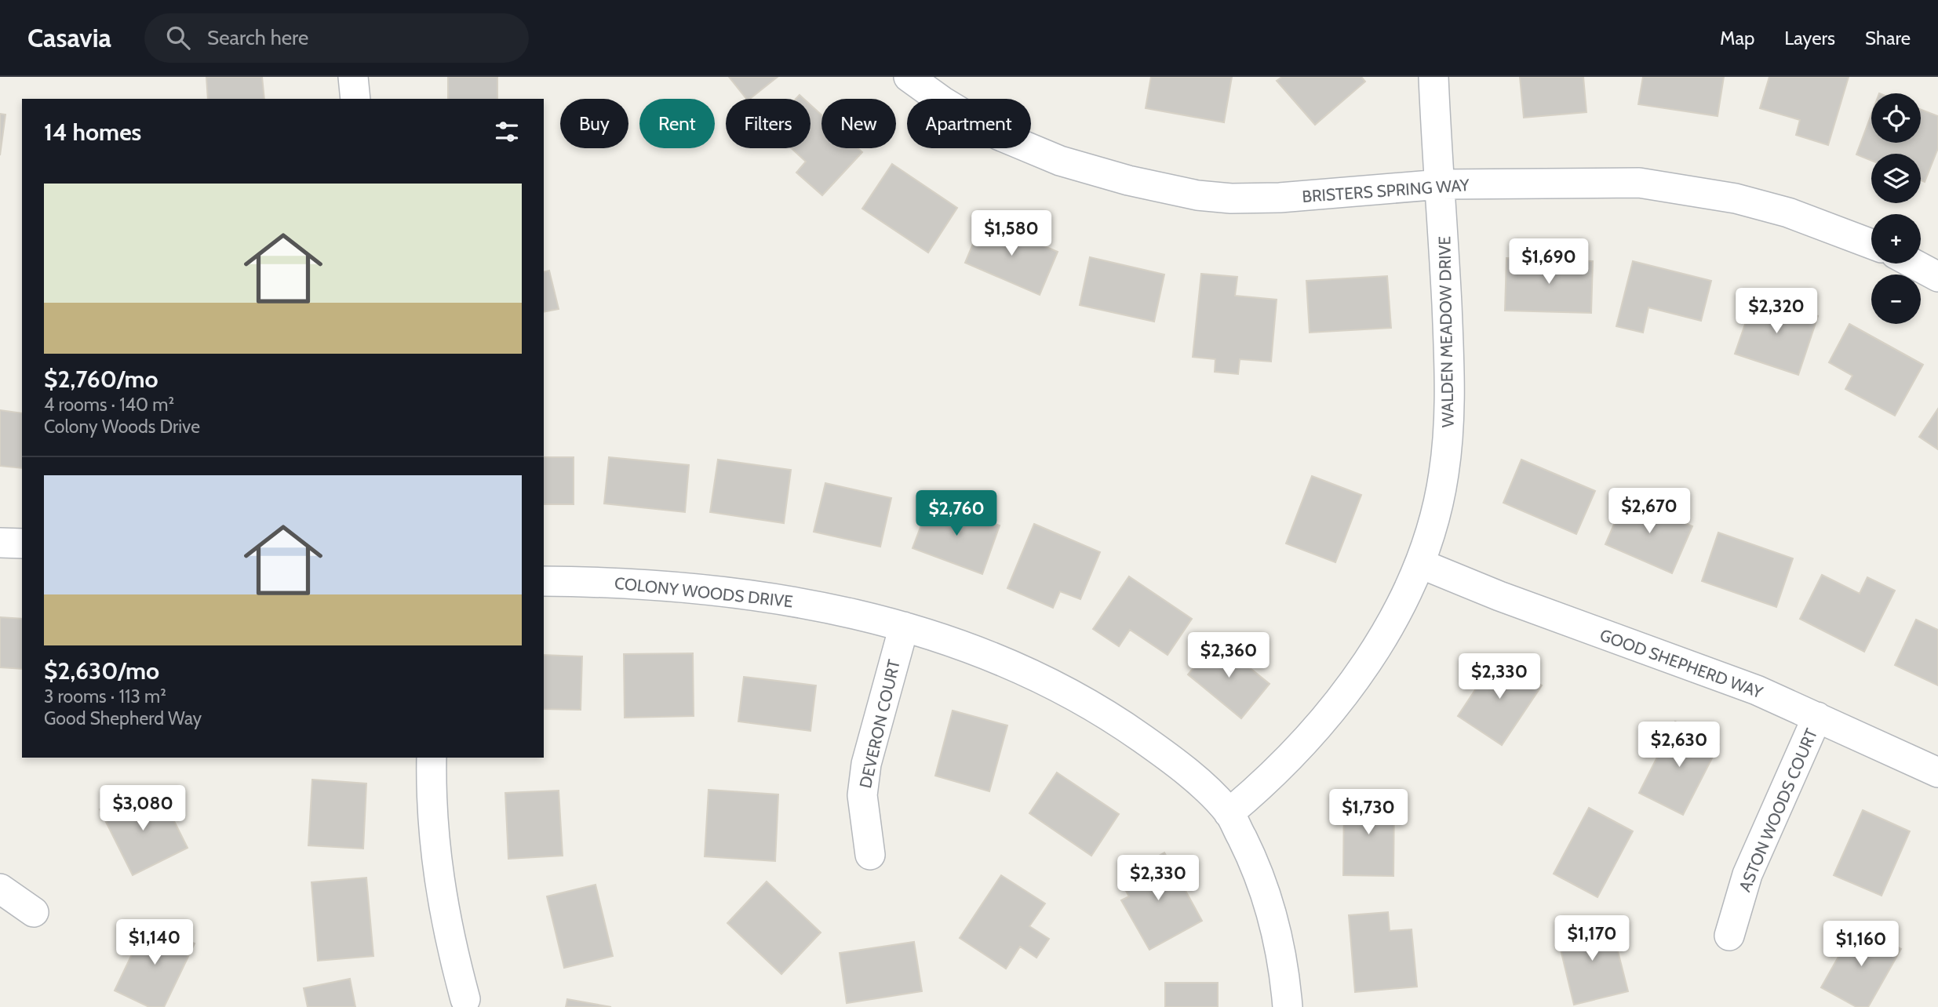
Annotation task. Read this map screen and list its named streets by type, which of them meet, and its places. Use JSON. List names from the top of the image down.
{
  "streets": {
    "street": [
      "BRISTERS SPRING WAY",
      "WALDEN MEADOW DRIVE",
      "COLONY WOODS DRIVE",
      "GOOD SHEPHERD WAY",
      "DEVERON COURT",
      "ASTON WOODS COURT"
    ]
  },
  "crossings": [
    ["BRISTERS SPRING WAY", "WALDEN MEADOW DRIVE"],
    ["WALDEN MEADOW DRIVE", "COLONY WOODS DRIVE"],
    ["WALDEN MEADOW DRIVE", "GOOD SHEPHERD WAY"],
    ["COLONY WOODS DRIVE", "DEVERON COURT"],
    ["GOOD SHEPHERD WAY", "ASTON WOODS COURT"]
  ],
  "page": {
    "header": "Casavia",
    "search": "Search here",
    "nav": ["Map", "Layers", "Share"],
    "map_buttons": ["+", "−"],
    "chip": [
      "Buy",
      "Rent",
      "Filters",
      "New",
      "Apartment"
    ],
    "heading": "14 homes",
    "list": [
      {
        "name": "$2,760/mo",
        "note": "4 rooms · 140 m² · Colony Woods Drive"
      },
      {
        "name": "$2,630/mo",
        "note": "3 rooms · 113 m² · Good Shepherd Way"
      }
    ],
    "price": [
      "$1,580",
      "$1,690",
      "$2,320",
      "$2,670",
      "$2,760",
      "$2,360",
      "$2,330",
      "$2,630",
      "$3,080",
      "$1,730",
      "$2,330",
      "$1,170",
      "$1,140",
      "$1,160"
    ]
  }
}
